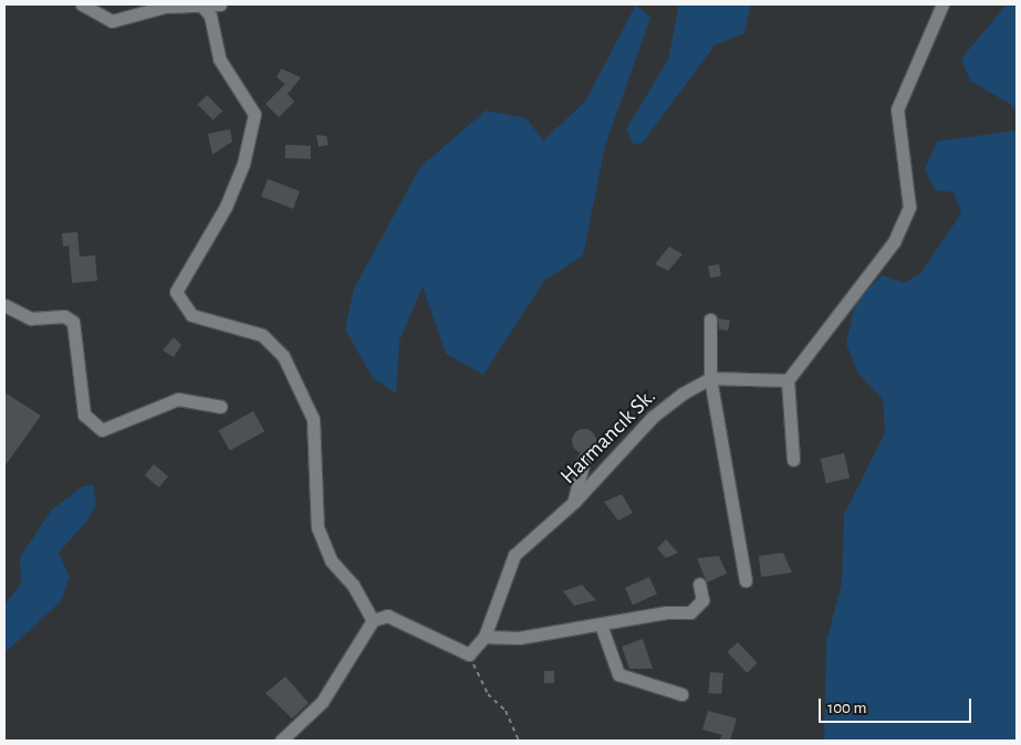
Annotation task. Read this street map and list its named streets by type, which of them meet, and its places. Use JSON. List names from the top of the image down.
{
  "streets": {
    "street": ["Harmancık Sk."]
  },
  "scale_bar": "100 m"
}
